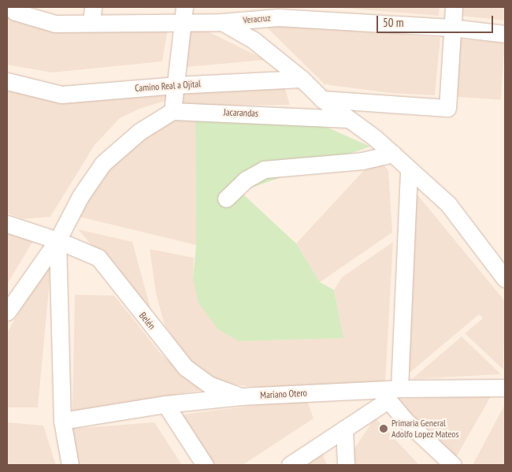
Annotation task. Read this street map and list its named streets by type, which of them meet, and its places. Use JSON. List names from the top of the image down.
{
  "streets": {
    "street": [
      "Veracruz",
      "Camino Real a Ojital",
      "Jacarandas",
      "Belén",
      "Mariano Otero"
    ]
  },
  "crossings": [
    ["Belén", "Mariano Otero"]
  ],
  "places": ["Primaria General Adolfo Lopez Mateos"],
  "scale_bar": "50 m"
}
